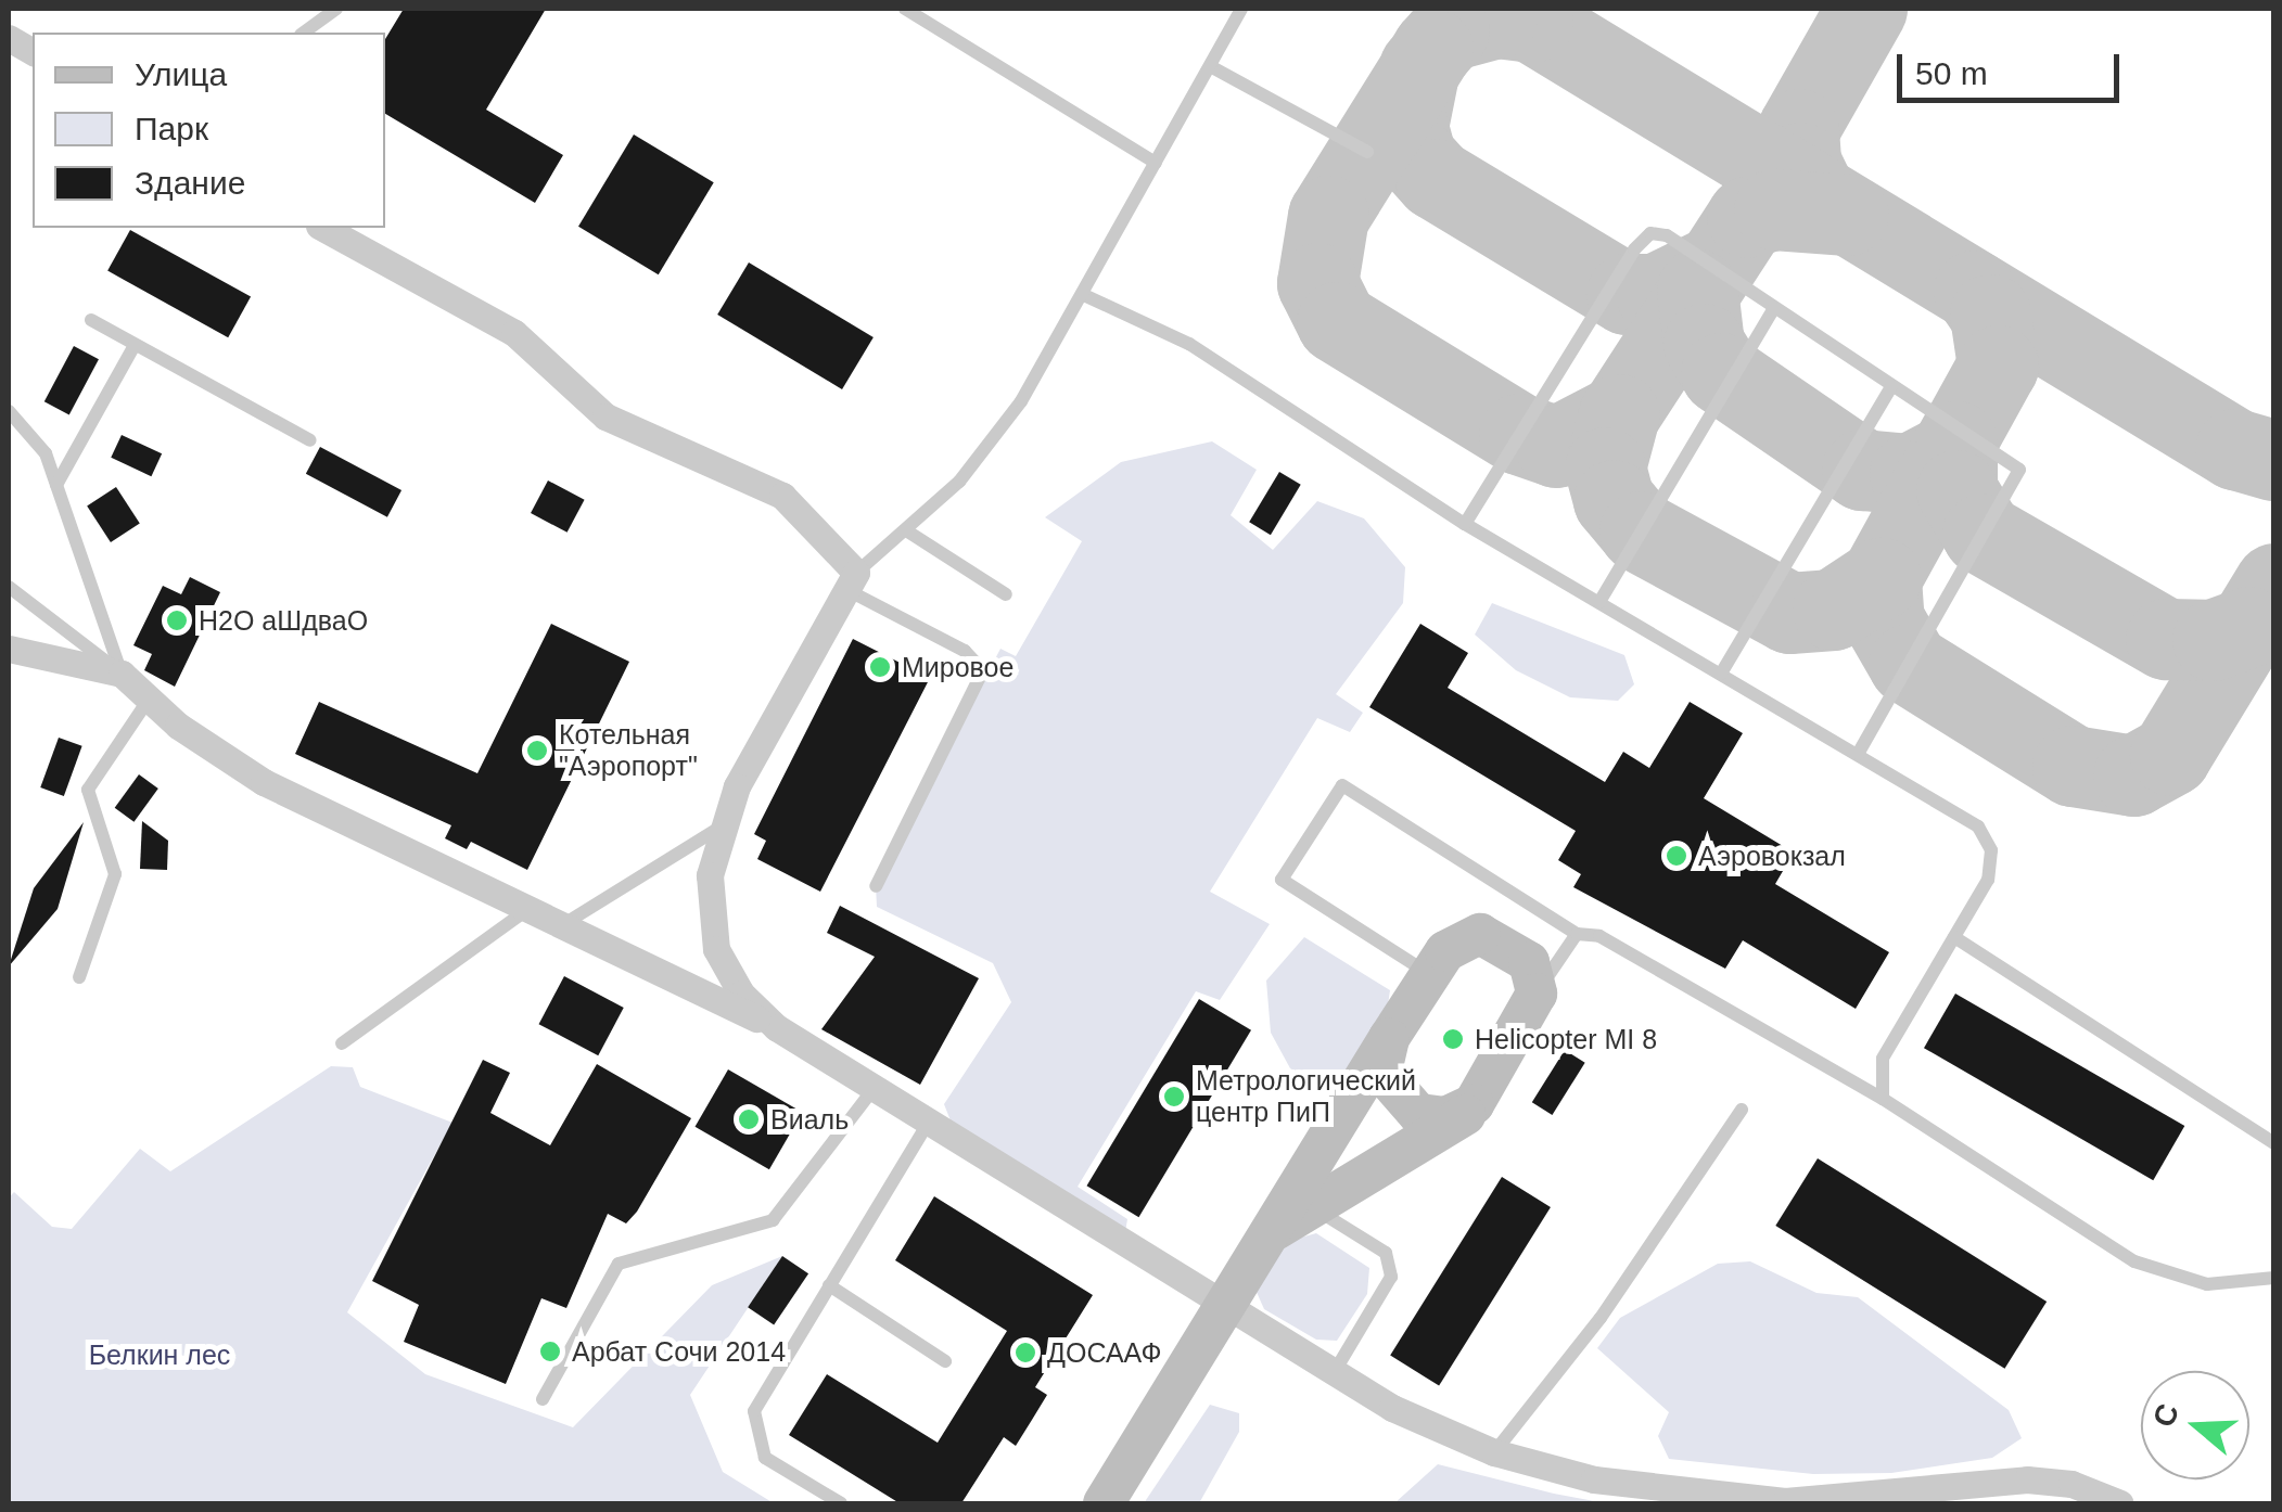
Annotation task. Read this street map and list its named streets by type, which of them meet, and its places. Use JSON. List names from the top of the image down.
{
  "parks": ["Белкин лес"],
  "places": [
    "H2O аШдваО",
    "Мировое",
    "Котельная \"Аэропорт\"",
    "Аэровокзал",
    "Helicopter MI 8",
    "Метрологический центр ПиП",
    "Виаль",
    "Арбат Сочи 2014",
    "ДОСААФ"
  ],
  "legend": ["Улица", "Парк", "Здание"],
  "scale_bar": "50 m",
  "north": "left"
}
